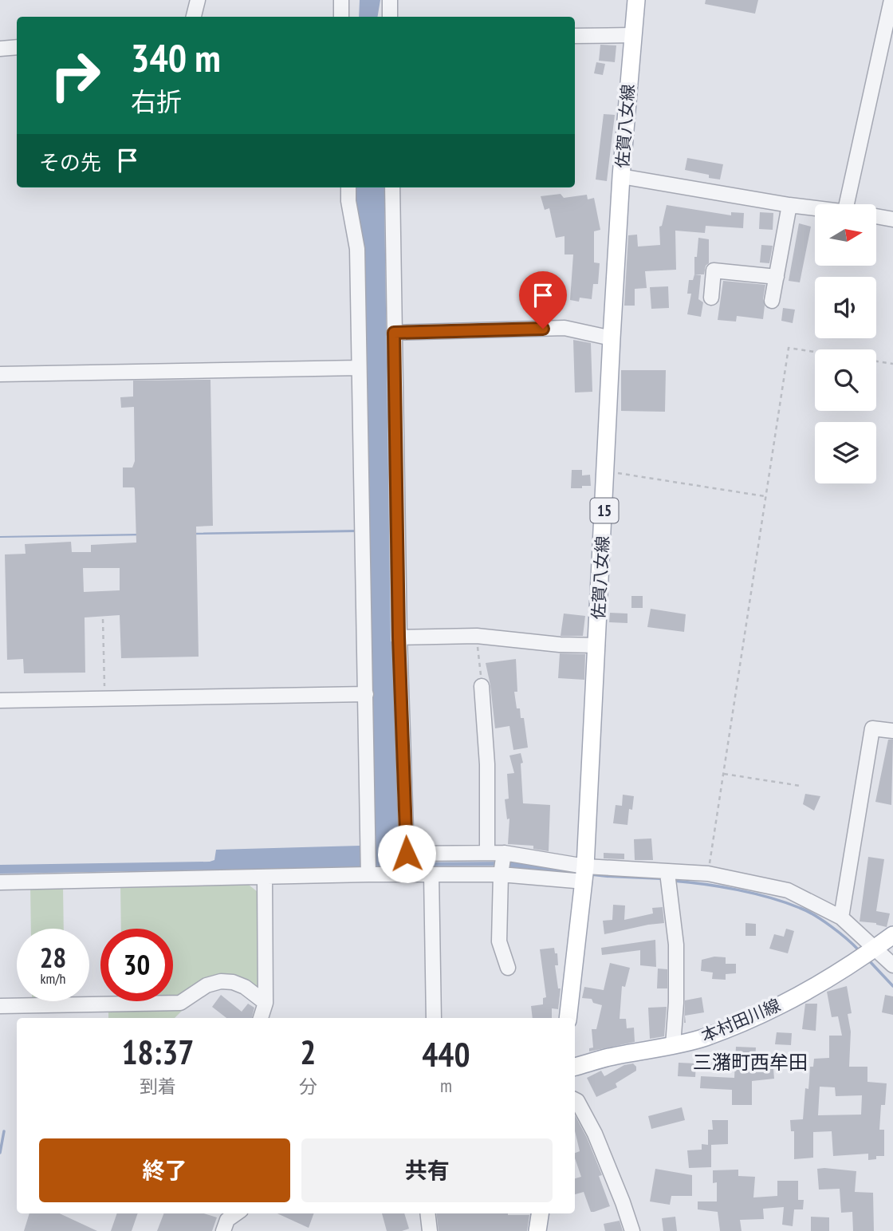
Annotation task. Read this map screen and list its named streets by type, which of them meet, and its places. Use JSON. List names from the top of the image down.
{
  "streets": {
    "main road": ["佐賀八女線", "15", "本村田川線"]
  },
  "districts": ["三潴町西牟田"],
  "north": "right",
  "page": {
    "turn": ["340 m", "右折"],
    "then": "その先",
    "speed": "28 km/h",
    "limit": "30",
    "eta": [
      "18:37",
      "到着",
      "2",
      "分",
      "440",
      "m"
    ],
    "buttons": ["終了", "共有"]
  }
}
